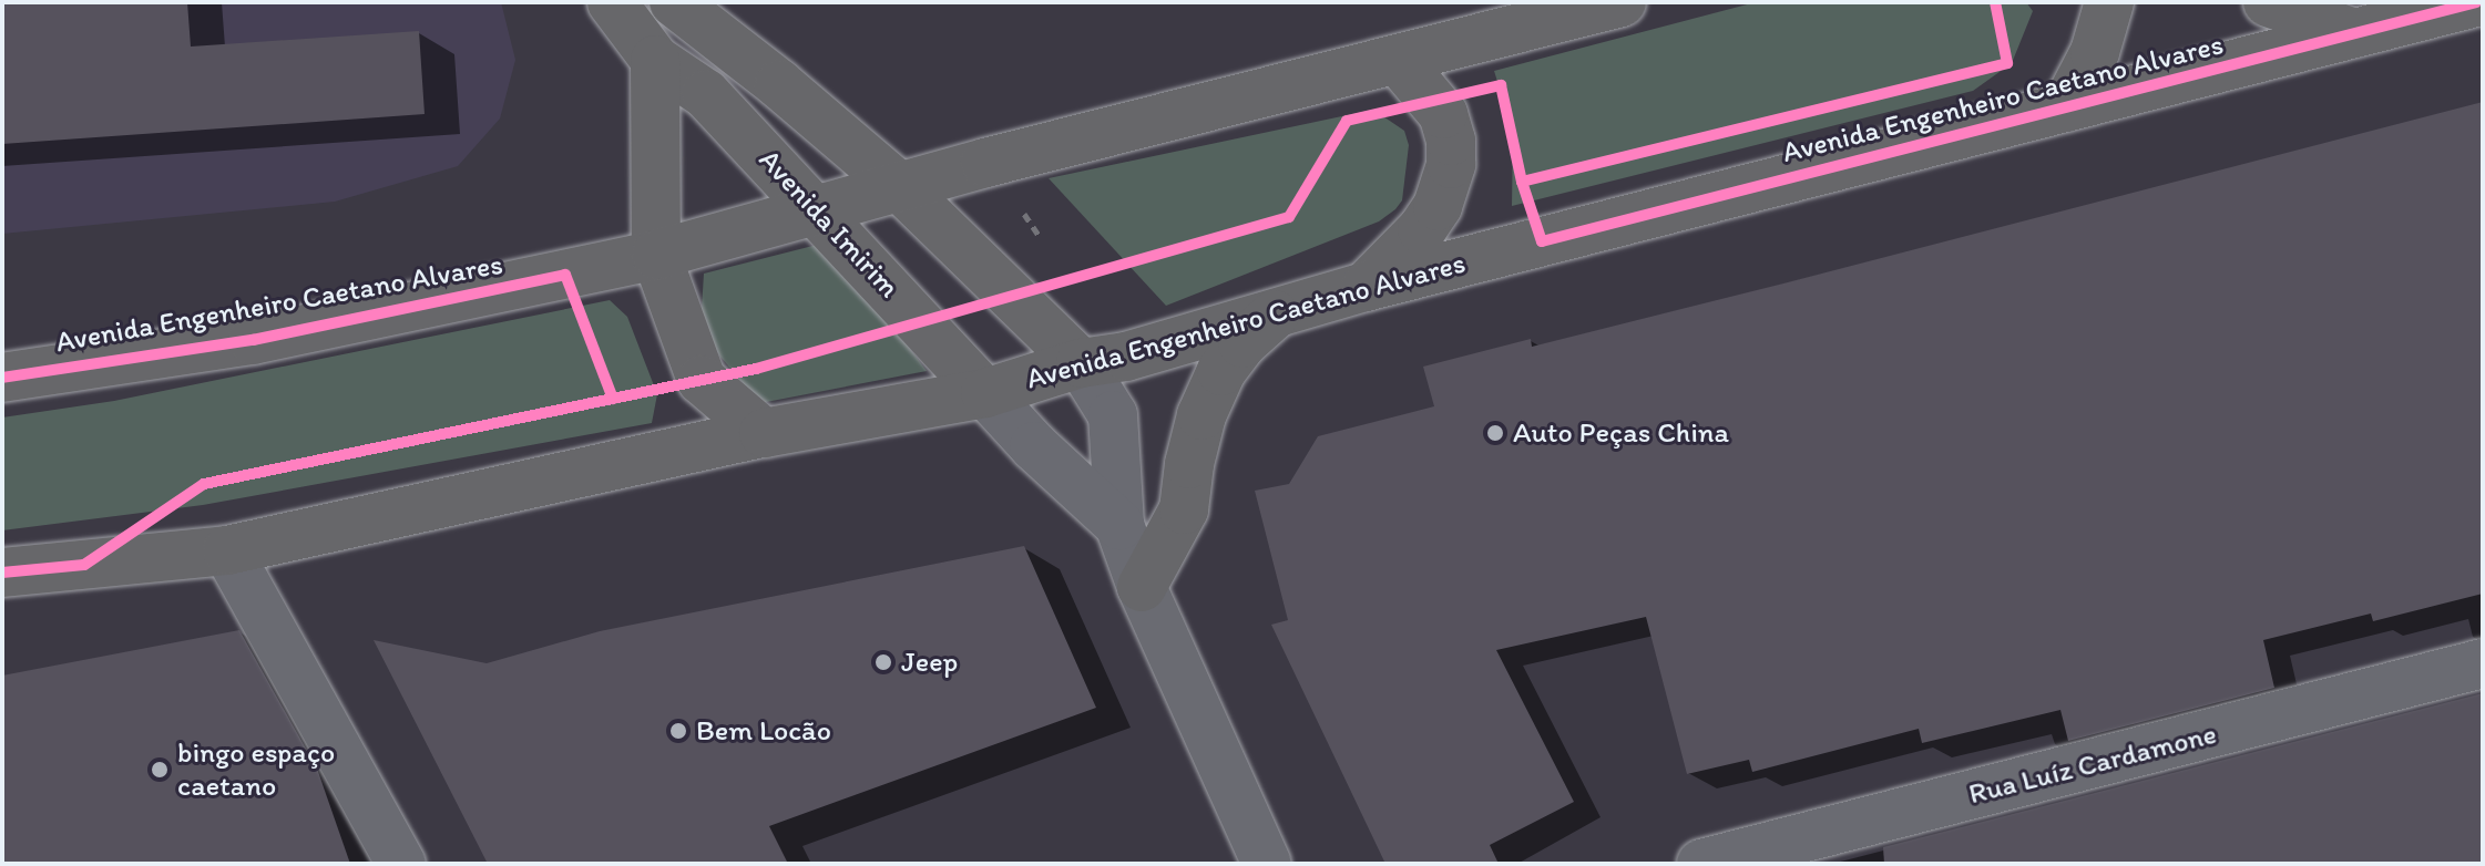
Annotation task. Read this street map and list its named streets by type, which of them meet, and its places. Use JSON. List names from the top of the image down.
{
  "streets": {
    "main road": ["Avenida Engenheiro Caetano Alvares", "Avenida Imirim"],
    "street": ["Rua Luíz Cardamone"]
  },
  "crossings": [
    ["Avenida Engenheiro Caetano Alvares", "Avenida Imirim"]
  ],
  "places": [
    "Auto Peças China",
    "Jeep",
    "Bem Locão",
    "bingo espaço caetano"
  ]
}
